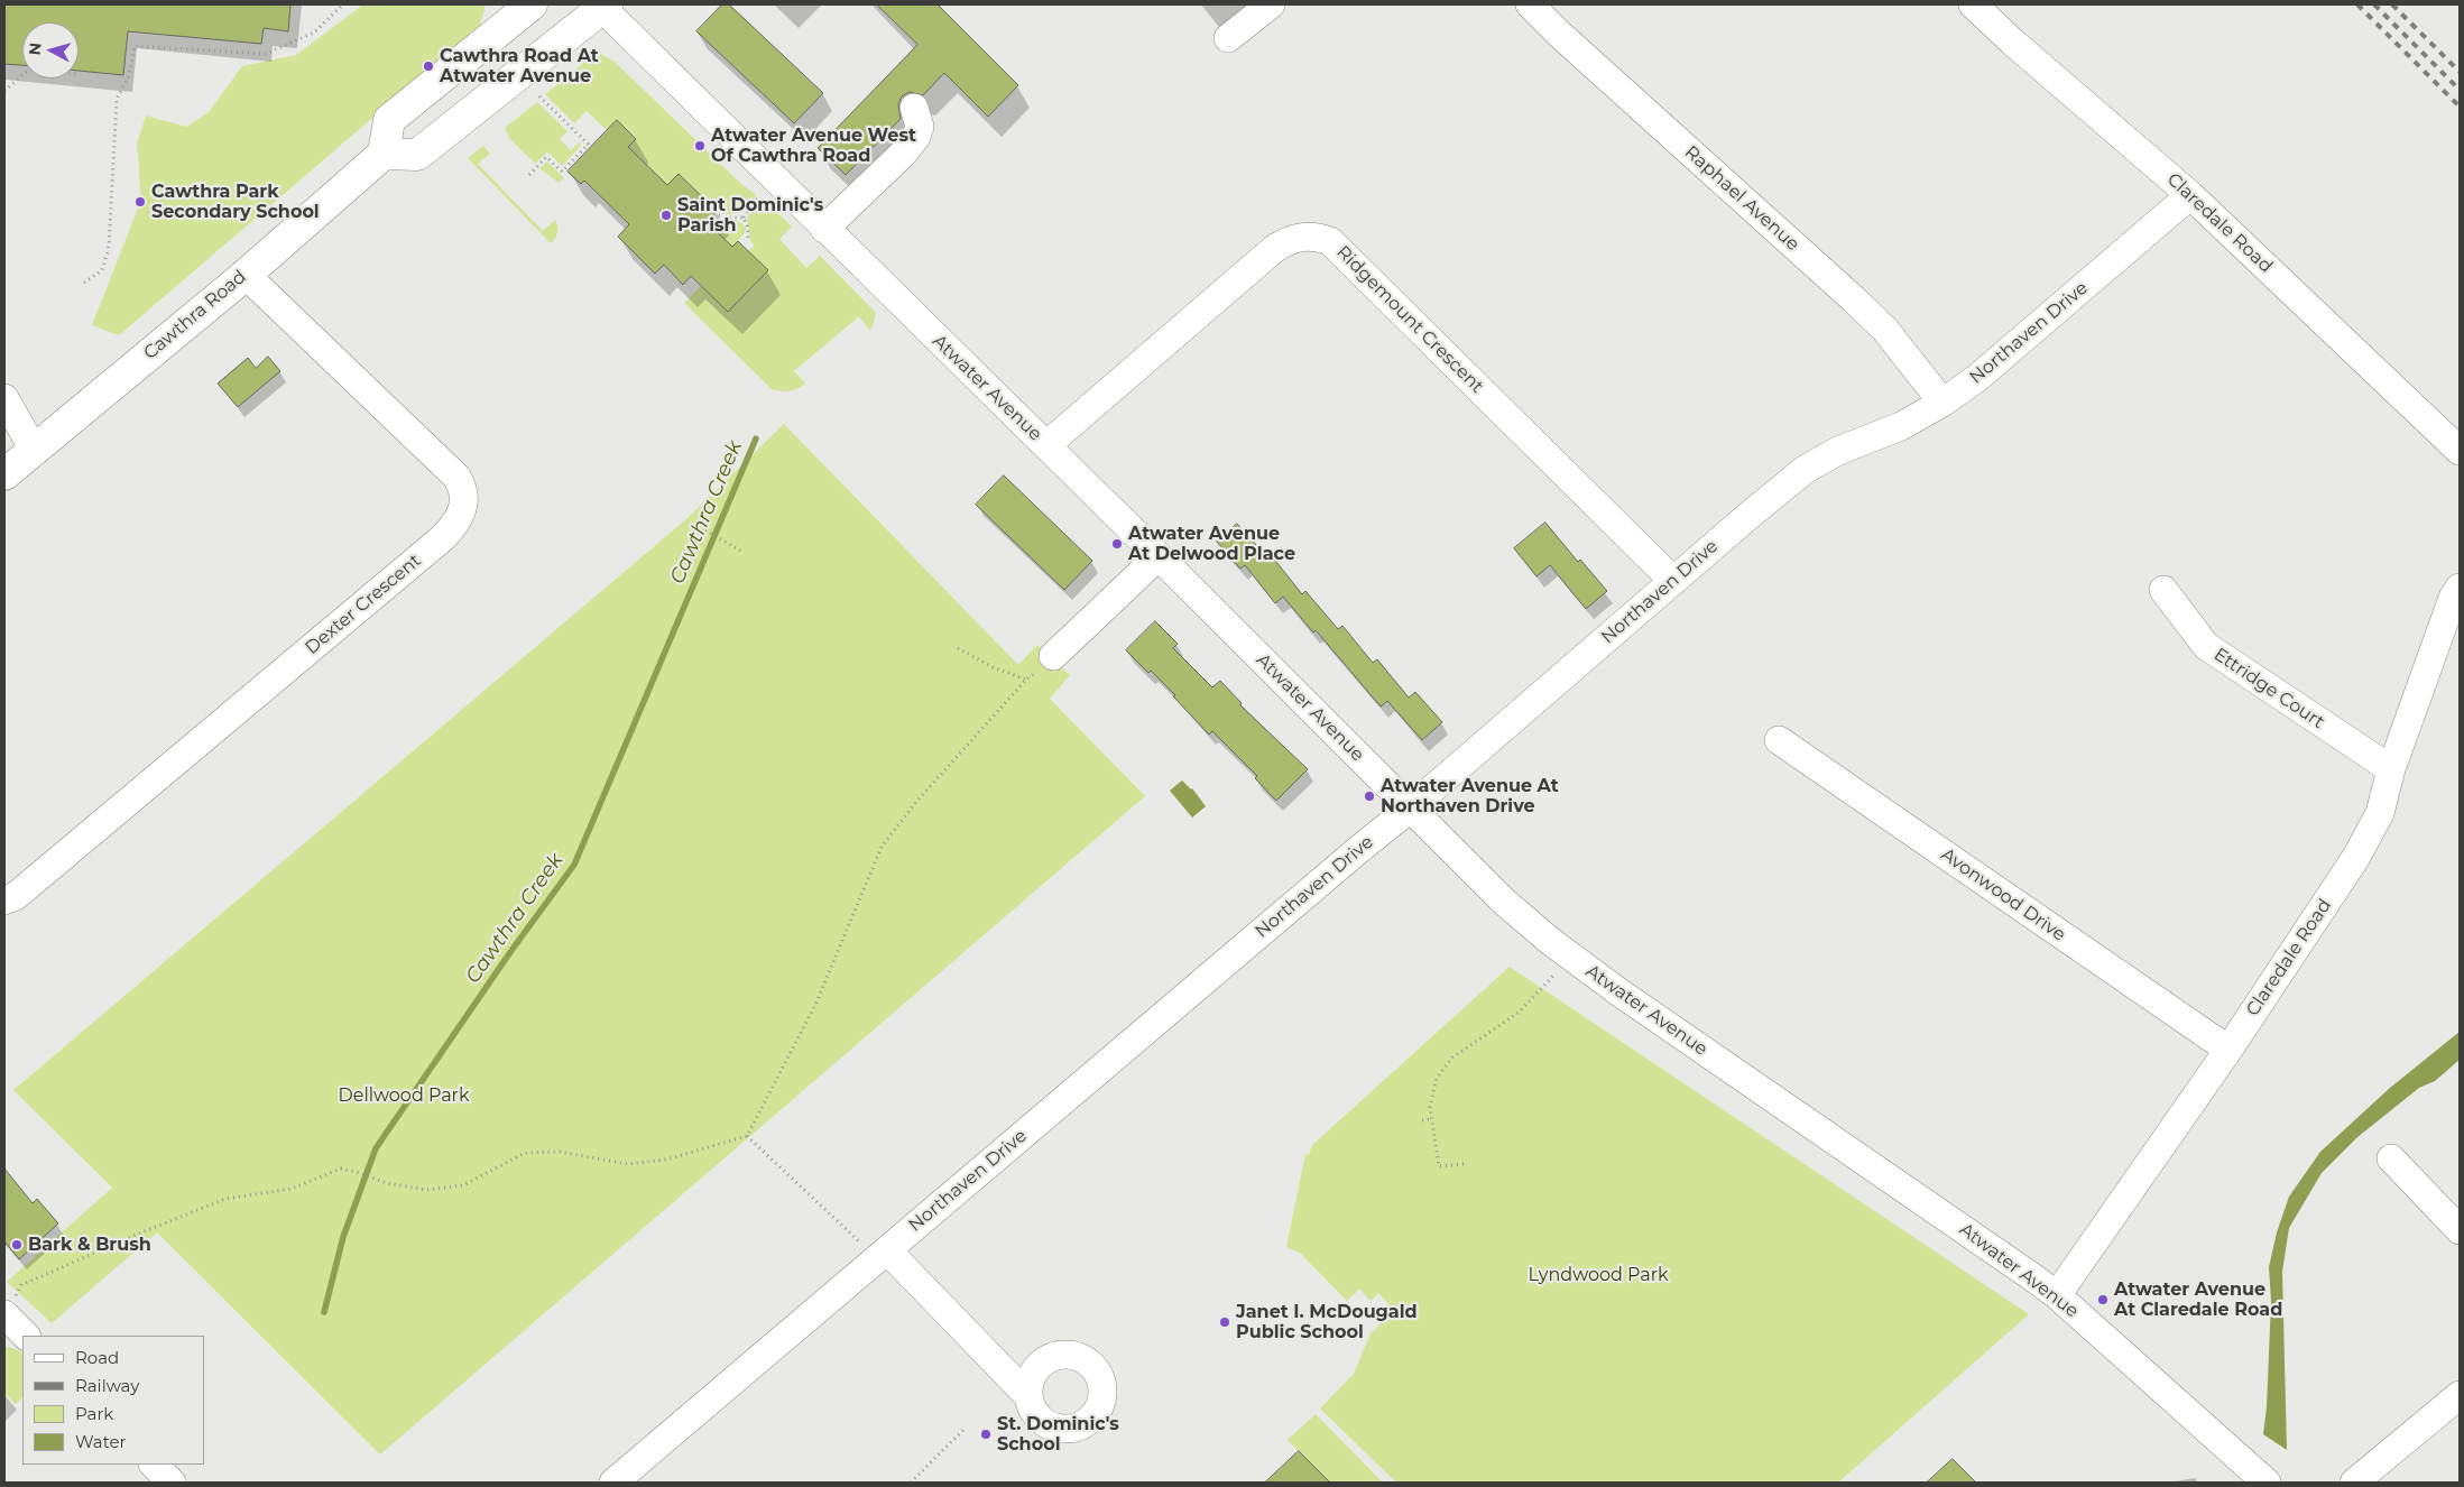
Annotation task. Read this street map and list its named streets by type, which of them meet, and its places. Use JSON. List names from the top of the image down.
{
  "streets": {
    "main road": ["Cawthra Road"],
    "street": [
      "Raphael Avenue",
      "Claredale Road",
      "Ridgemount Crescent",
      "Northaven Drive",
      "Atwater Avenue",
      "Dexter Crescent",
      "Ettridge Court",
      "Avonwood Drive"
    ]
  },
  "crossings": [
    ["Raphael Avenue", "Northaven Drive"],
    ["Claredale Road", "Northaven Drive"],
    ["Claredale Road", "Atwater Avenue"],
    ["Claredale Road", "Ettridge Court"],
    ["Claredale Road", "Avonwood Drive"],
    ["Cawthra Road", "Dexter Crescent"],
    ["Ridgemount Crescent", "Northaven Drive"],
    ["Ridgemount Crescent", "Atwater Avenue"],
    ["Northaven Drive", "Atwater Avenue"]
  ],
  "water": ["Cawthra Creek"],
  "parks": ["Dellwood Park", "Lyndwood Park"],
  "places": [
    "Cawthra Road At Atwater Avenue",
    "Atwater Avenue West Of Cawthra Road",
    "Cawthra Park Secondary School",
    "Saint Dominic's Parish",
    "Atwater Avenue At Delwood Place",
    "Atwater Avenue At Northaven Drive",
    "Bark & Brush",
    "Atwater Avenue At Claredale Road",
    "Janet I. McDougald Public School",
    "St. Dominic's School"
  ],
  "legend": [
    "Road",
    "Railway",
    "Park",
    "Water"
  ],
  "north": "left"
}
